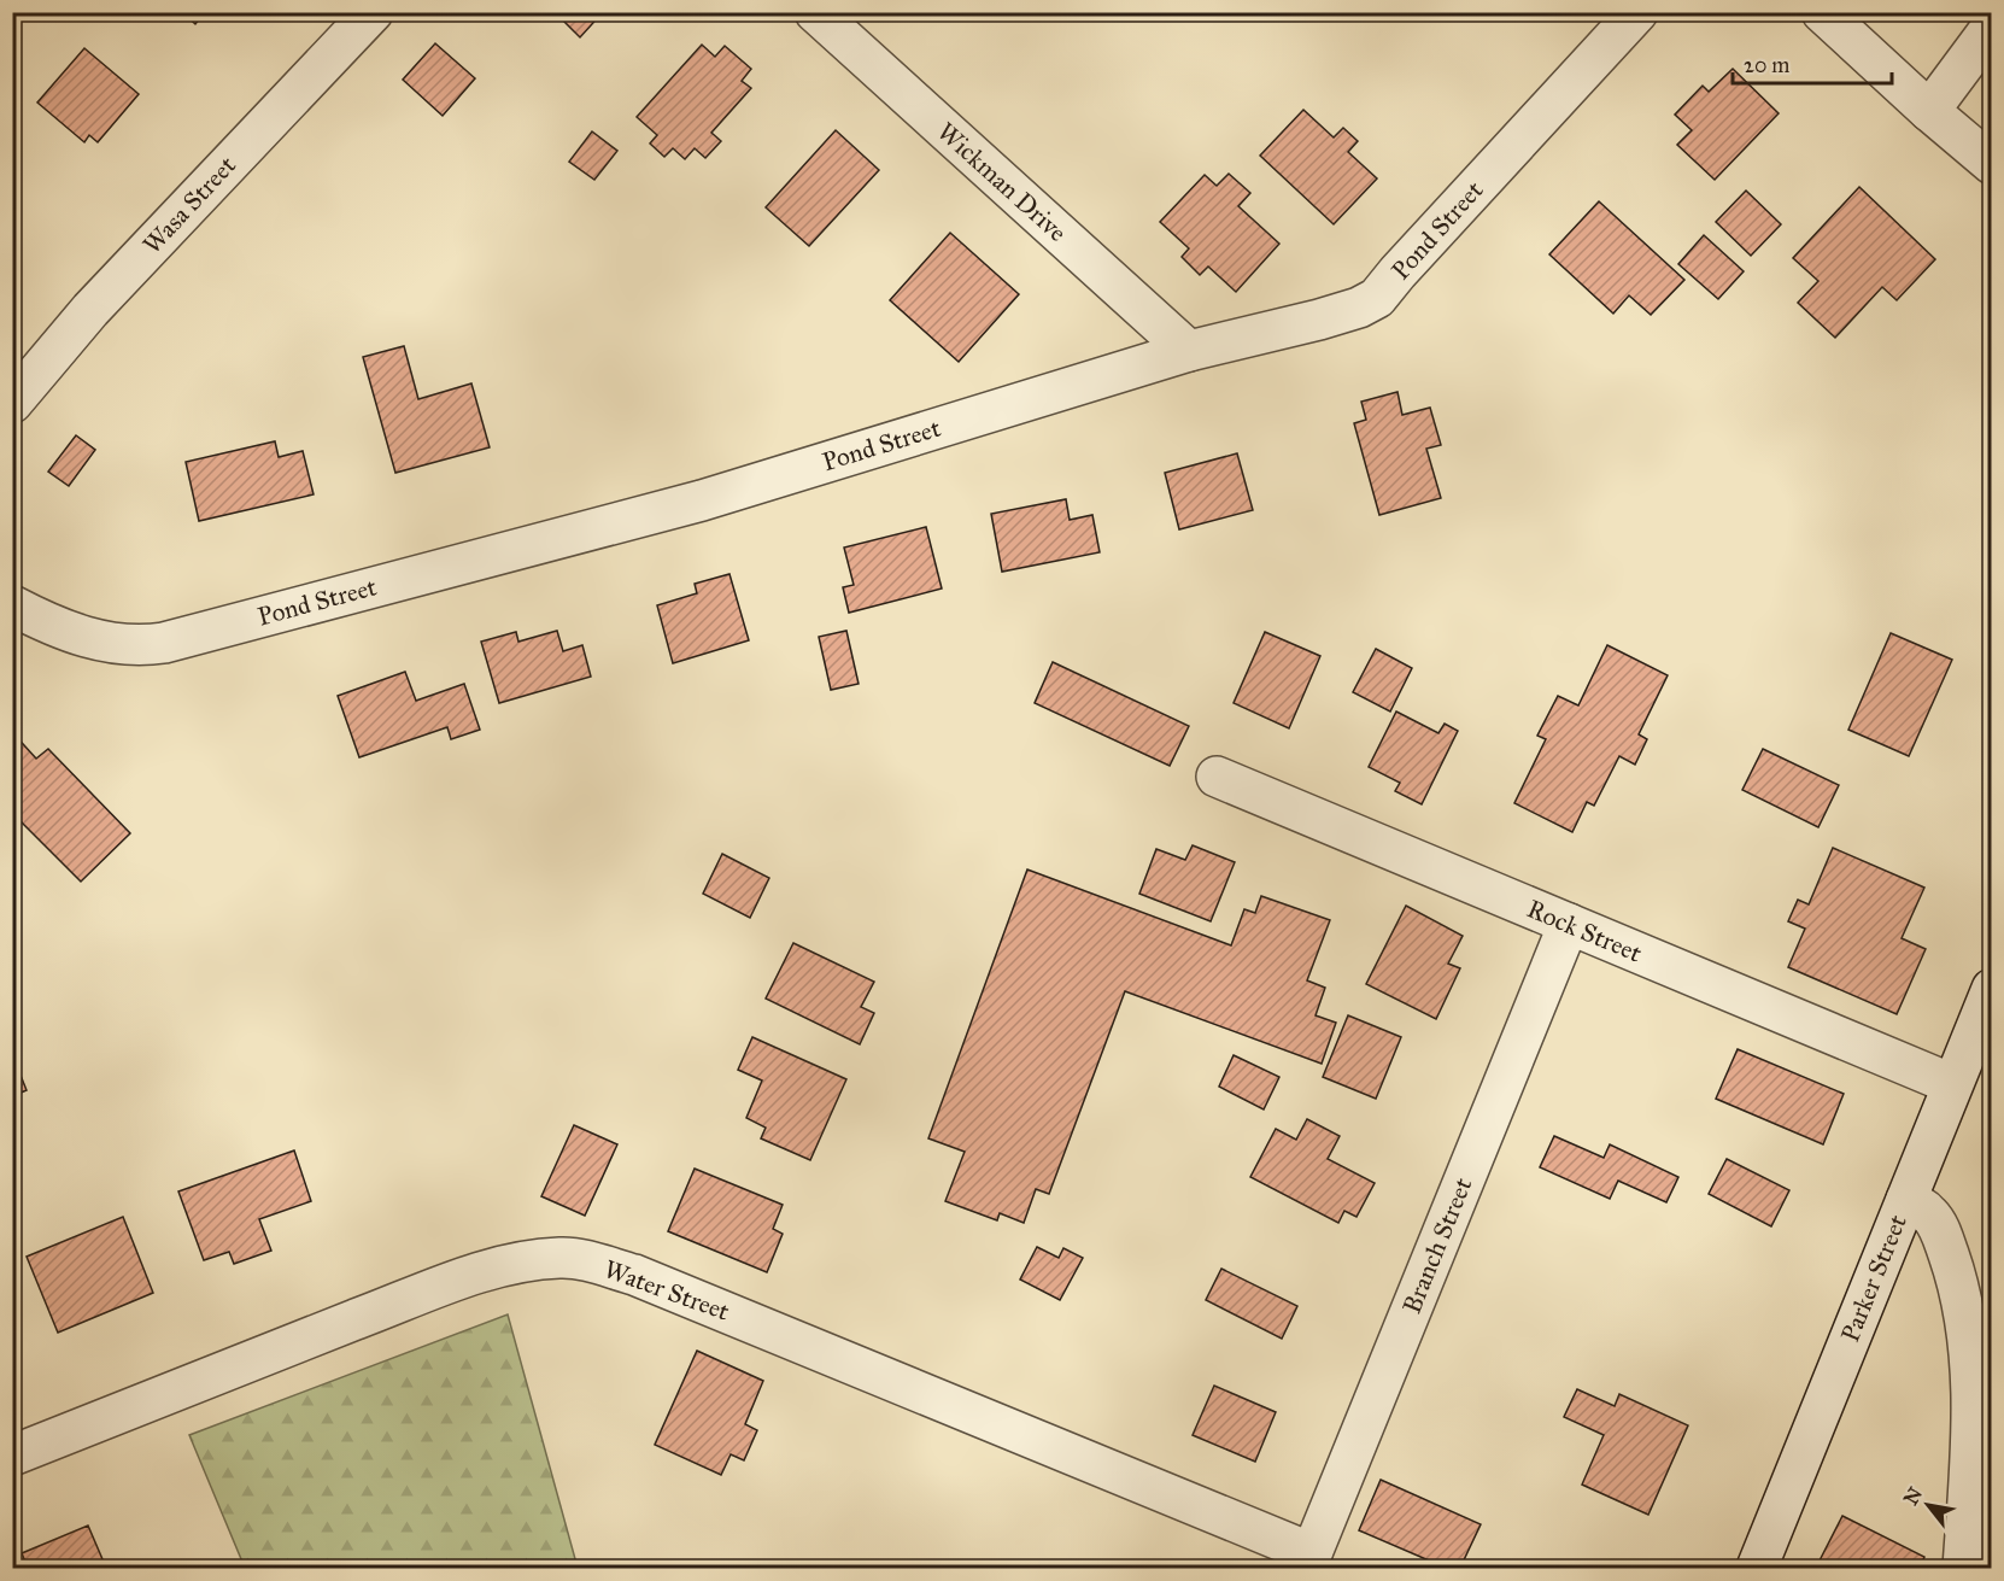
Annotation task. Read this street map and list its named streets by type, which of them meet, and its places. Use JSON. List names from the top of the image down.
{
  "streets": {
    "street": [
      "Wickman Drive",
      "Wasa Street",
      "Pond Street",
      "Rock Street",
      "Branch Street",
      "Parker Street",
      "Water Street"
    ]
  },
  "crossings": [
    ["Wickman Drive", "Pond Street"],
    ["Rock Street", "Branch Street"],
    ["Rock Street", "Parker Street"],
    ["Branch Street", "Water Street"]
  ],
  "scale_bar": "20 m",
  "north": "top left"
}
